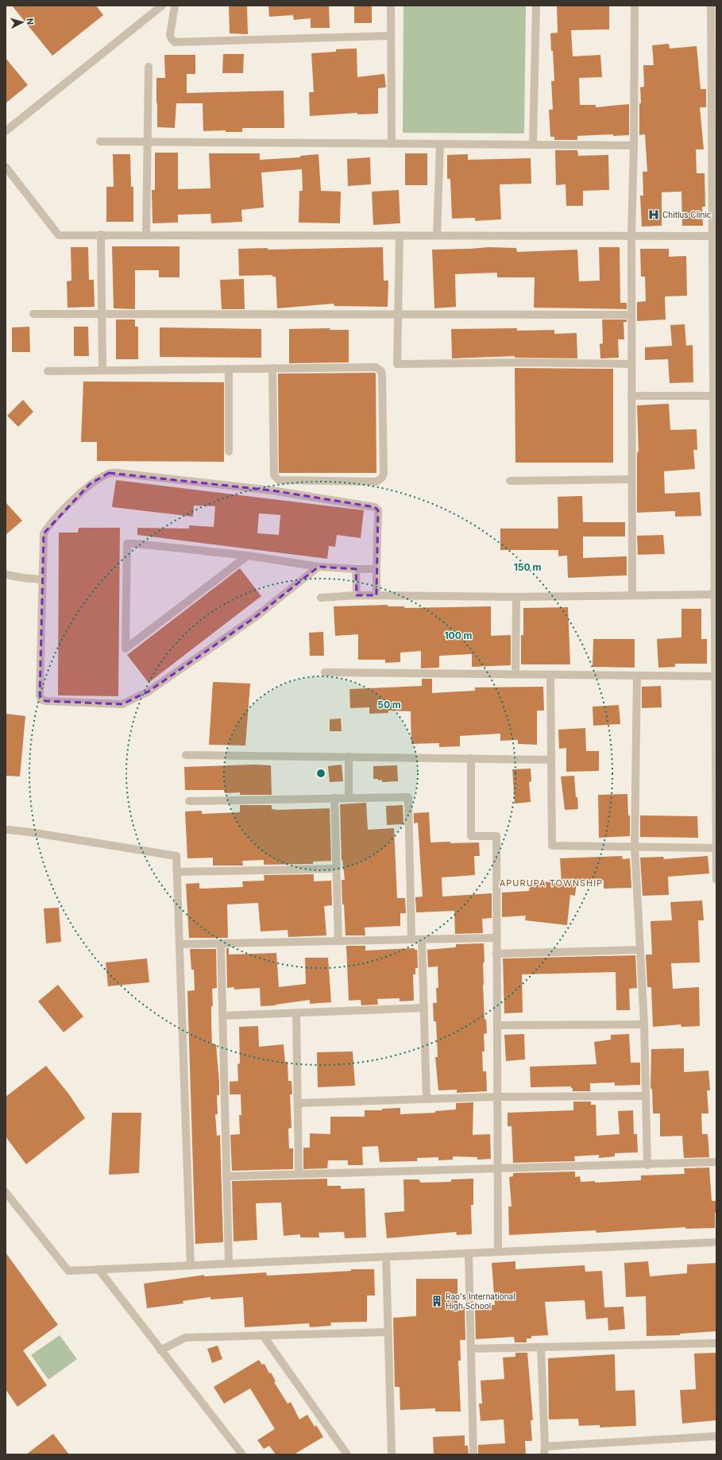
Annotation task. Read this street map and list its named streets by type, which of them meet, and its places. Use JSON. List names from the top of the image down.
{
  "districts": ["APURUPA TOWNSHIP"],
  "places": {
    "hospital": ["Chitlus Clinic"],
    "building": ["Rao's International High School"]
  },
  "north": "right",
  "rings": ["150 m", "100 m", "50 m"]
}
